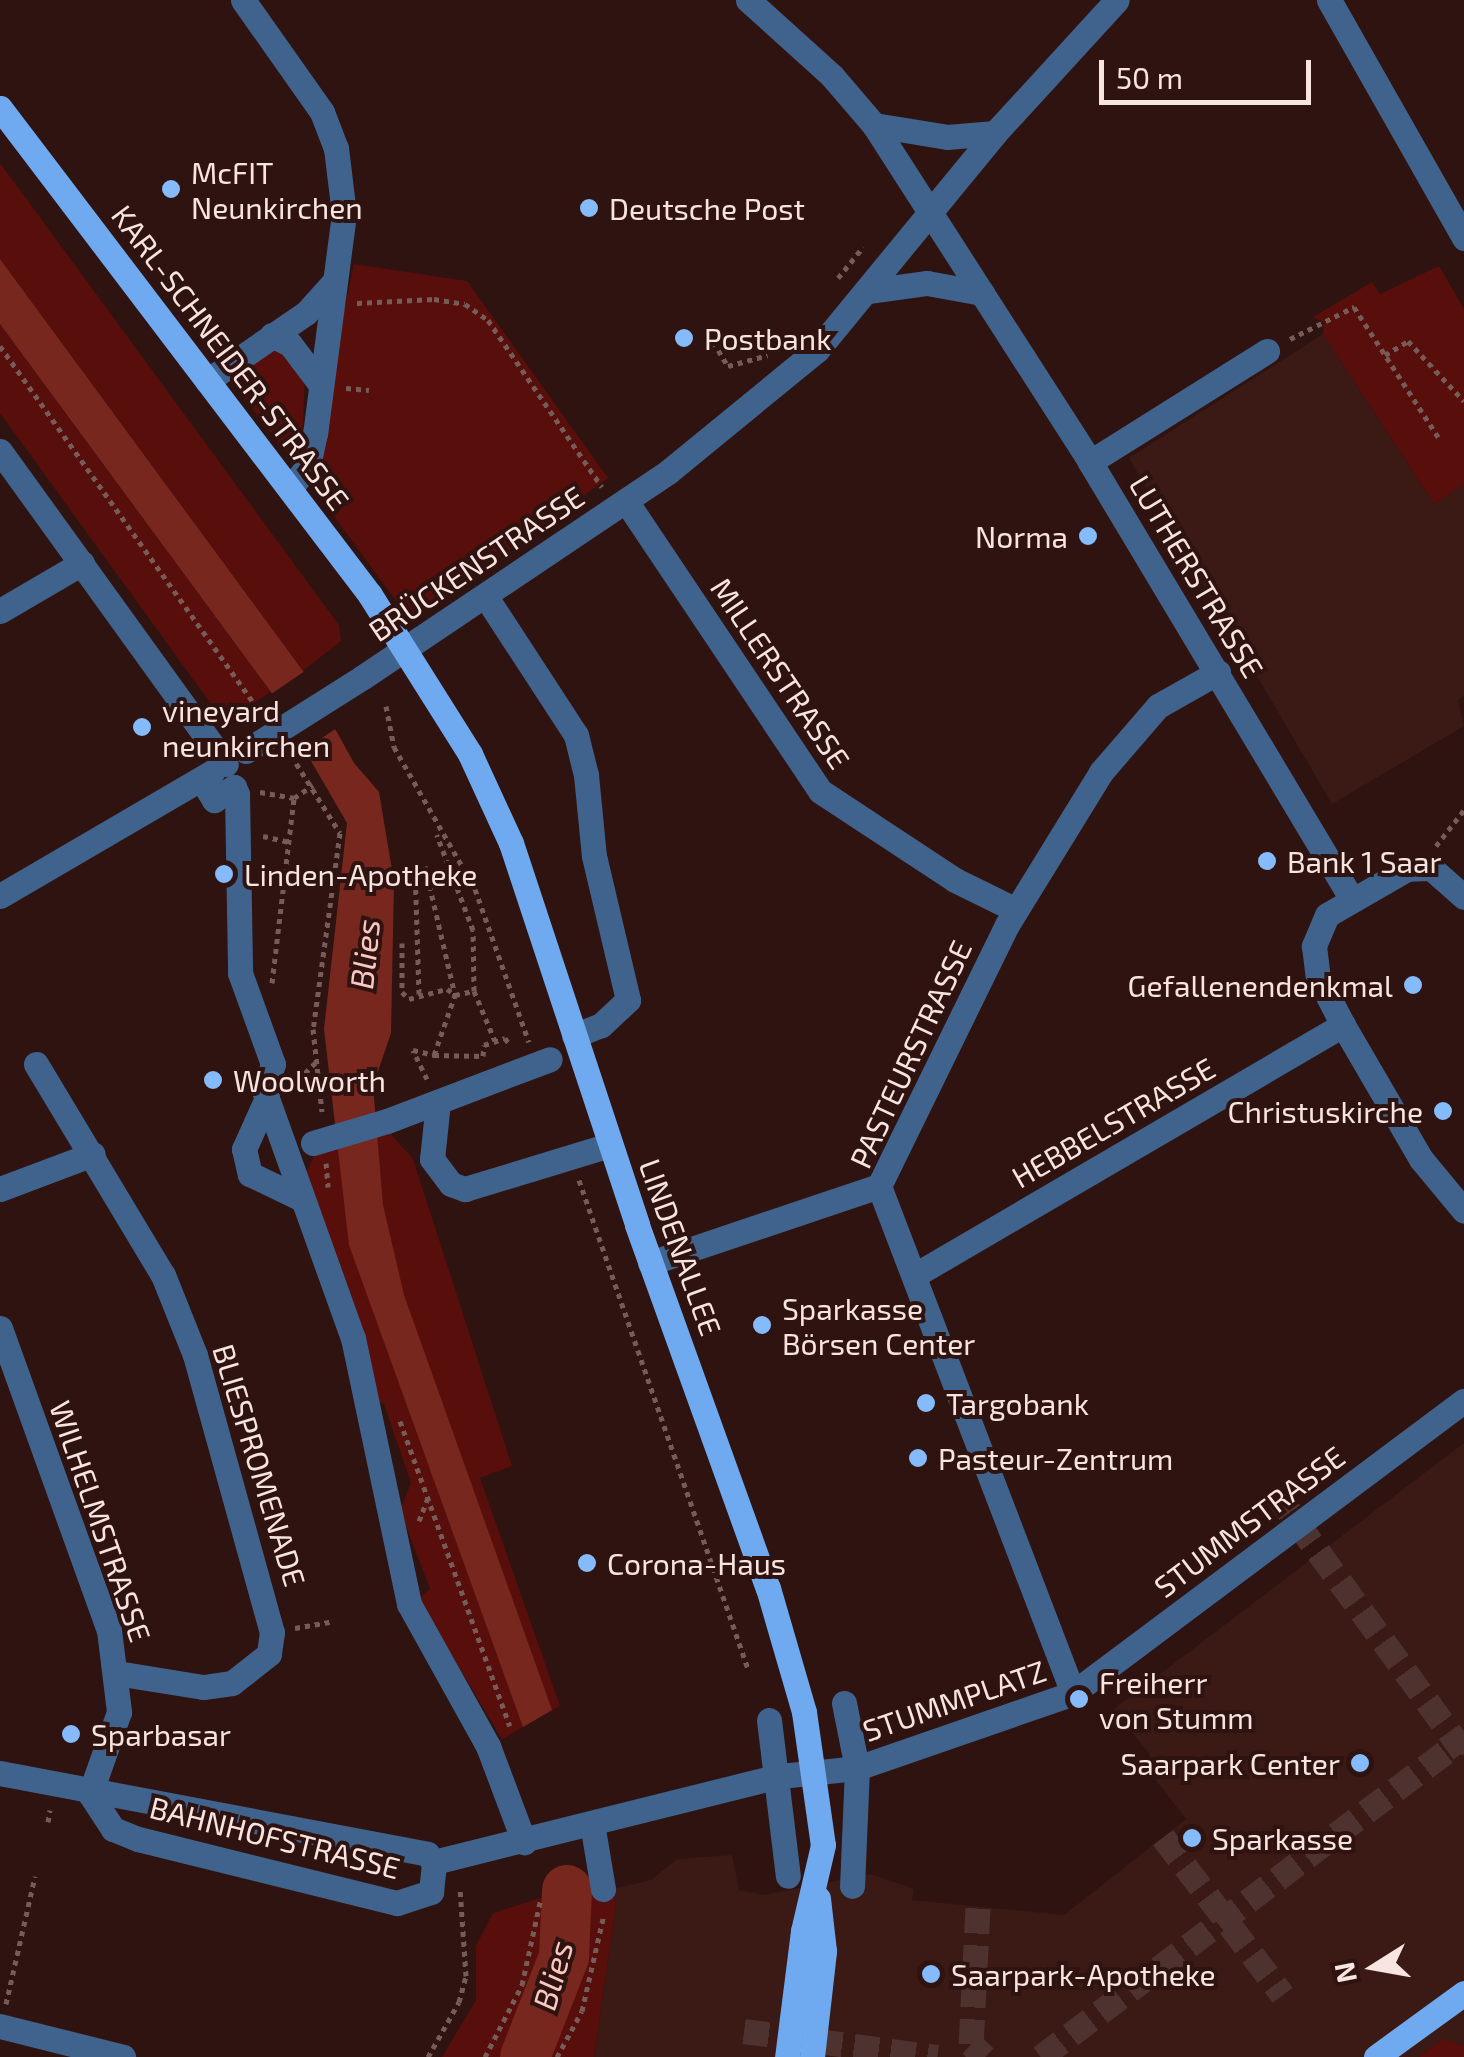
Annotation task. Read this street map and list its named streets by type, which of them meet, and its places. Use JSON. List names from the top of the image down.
{
  "streets": {
    "main road": ["KARL-SCHNEIDER-STRASSE", "LINDENALLEE"],
    "street": [
      "BRÜCKENSTRASSE",
      "LUTHERSTRASSE",
      "MILLERSTRASSE",
      "PASTEURSTRASSE",
      "HEBBELSTRASSE",
      "BLIESPROMENADE",
      "WILHELMSTRASSE",
      "STUMMSTRASSE",
      "STUMMPLATZ",
      "BAHNHOFSTRASSE"
    ]
  },
  "crossings": [
    ["KARL-SCHNEIDER-STRASSE", "BRÜCKENSTRASSE"],
    ["KARL-SCHNEIDER-STRASSE", "LINDENALLEE"],
    ["BRÜCKENSTRASSE", "LUTHERSTRASSE"],
    ["BRÜCKENSTRASSE", "MILLERSTRASSE"],
    ["BRÜCKENSTRASSE", "LINDENALLEE"],
    ["LUTHERSTRASSE", "PASTEURSTRASSE"],
    ["MILLERSTRASSE", "PASTEURSTRASSE"],
    ["PASTEURSTRASSE", "HEBBELSTRASSE"],
    ["PASTEURSTRASSE", "STUMMSTRASSE"],
    ["PASTEURSTRASSE", "STUMMPLATZ"],
    ["LINDENALLEE", "STUMMPLATZ"],
    ["BLIESPROMENADE", "WILHELMSTRASSE"],
    ["WILHELMSTRASSE", "BAHNHOFSTRASSE"],
    ["STUMMSTRASSE", "STUMMPLATZ"]
  ],
  "water": ["Blies"],
  "places": [
    "McFIT Neunkirchen",
    "Deutsche Post",
    "Postbank",
    "Norma",
    "vineyard neunkirchen",
    "Bank 1 Saar",
    "Linden-Apotheke",
    "Gefallenendenkmal",
    "Woolworth",
    "Christuskirche",
    "Sparkasse Börsen Center",
    "Targobank",
    "Pasteur-Zentrum",
    "Corona-Haus",
    "Freiherr von Stumm",
    "Sparbasar",
    "Saarpark Center",
    "Sparkasse",
    "Saarpark-Apotheke"
  ],
  "scale_bar": "50 m",
  "north": "left"
}
